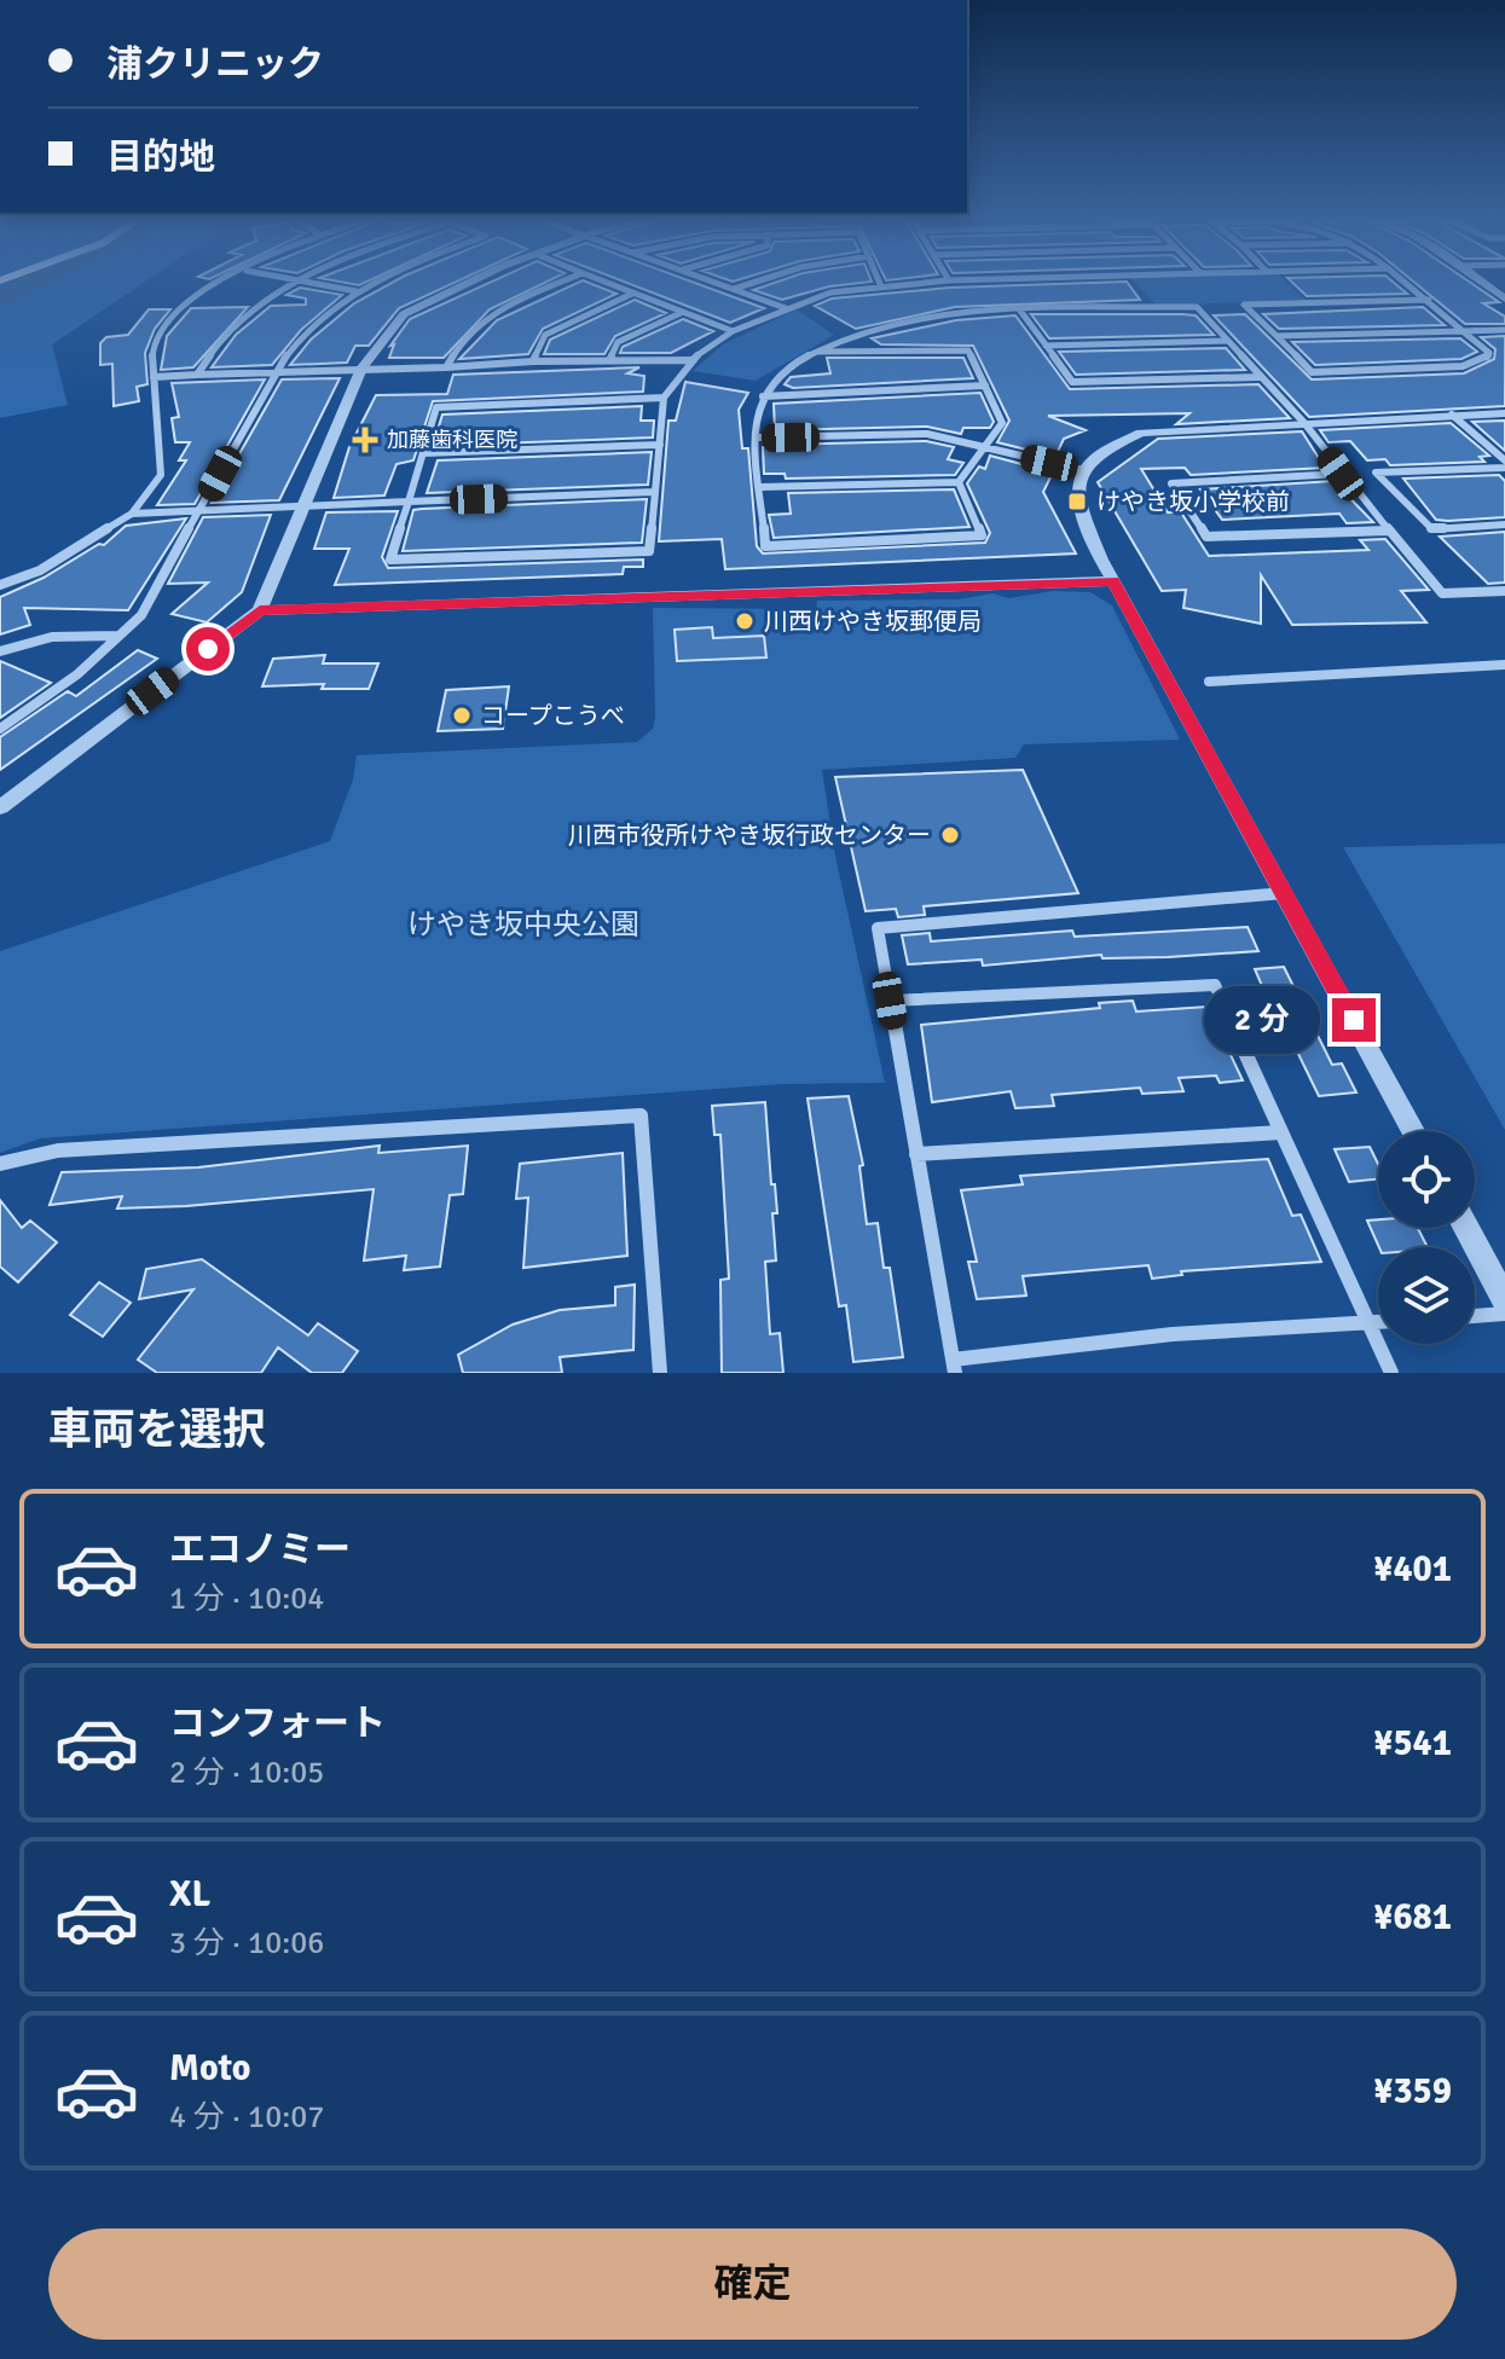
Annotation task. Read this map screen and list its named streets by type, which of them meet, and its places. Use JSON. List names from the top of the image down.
{
  "parks": ["けやき坂中央公園"],
  "places": {
    "health": ["加藤歯科医院"],
    "transit": ["けやき坂小学校前"],
    "other": ["川西けやき坂郵便局", "コープこうべ", "川西市役所けやき坂行政センター"]
  },
  "page": {
    "banner": ["浦クリニック", "目的地"],
    "bubble": "2 分",
    "heading": "車両を選択",
    "list": [
      {
        "name": "エコノミー",
        "note": "1 分 · 10:04",
        "value": "¥401"
      },
      {
        "name": "コンフォート",
        "note": "2 分 · 10:05",
        "value": "¥541"
      },
      {
        "name": "XL",
        "note": "3 分 · 10:06",
        "value": "¥681"
      },
      {
        "name": "Moto",
        "note": "4 分 · 10:07",
        "value": "¥359"
      }
    ],
    "buttons": "確定"
  }
}
